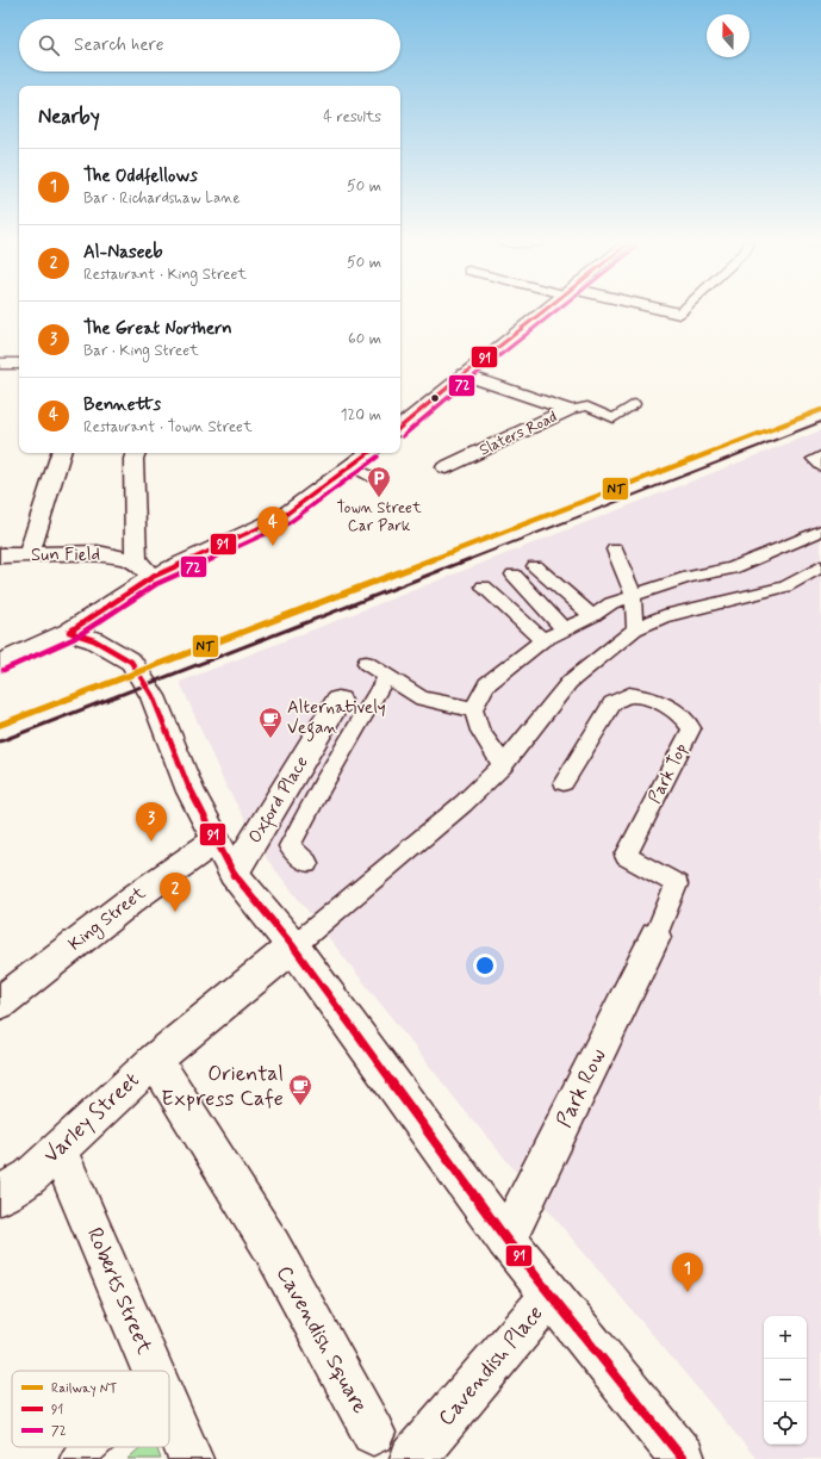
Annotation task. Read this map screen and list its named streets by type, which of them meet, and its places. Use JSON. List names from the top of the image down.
{
  "streets": {
    "street": [
      "Slaters Road",
      "Sun Field",
      "Oxford Place",
      "King Street",
      "Park Row",
      "Varley Street",
      "Roberts Street",
      "Cavendish Square",
      "Cavendish Place"
    ],
    "lane": ["Park Top"]
  },
  "crossings": [
    ["Park Top", "Park Row"],
    ["Varley Street", "Roberts Street"],
    ["Varley Street", "Cavendish Square"]
  ],
  "places": {
    "parking": ["Town Street Car Park"],
    "cafe": ["Alternatively Vegan", "Oriental Express Cafe"]
  },
  "lines": ["transit line 91", "transit line 72", "rail line NT"],
  "legend": ["Railway NT", "91", "72"],
  "north": "top",
  "page": {
    "search": "Search here",
    "heading": ["Nearby", "4 results"],
    "list": [
      {
        "mark": "1",
        "name": "The Oddfellows",
        "note": "Bar · Richardshaw Lane",
        "value": "50 m"
      },
      {
        "mark": "2",
        "name": "Al-Naseeb",
        "note": "Restaurant · King Street",
        "value": "50 m"
      },
      {
        "mark": "3",
        "name": "The Great Northern",
        "note": "Bar · King Street",
        "value": "60 m"
      },
      {
        "mark": "4",
        "name": "Bennetts",
        "note": "Restaurant · Town Street",
        "value": "120 m"
      }
    ],
    "pins": [
      "4",
      "3",
      "2",
      "1"
    ],
    "map_buttons": ["+", "−"]
  }
}
